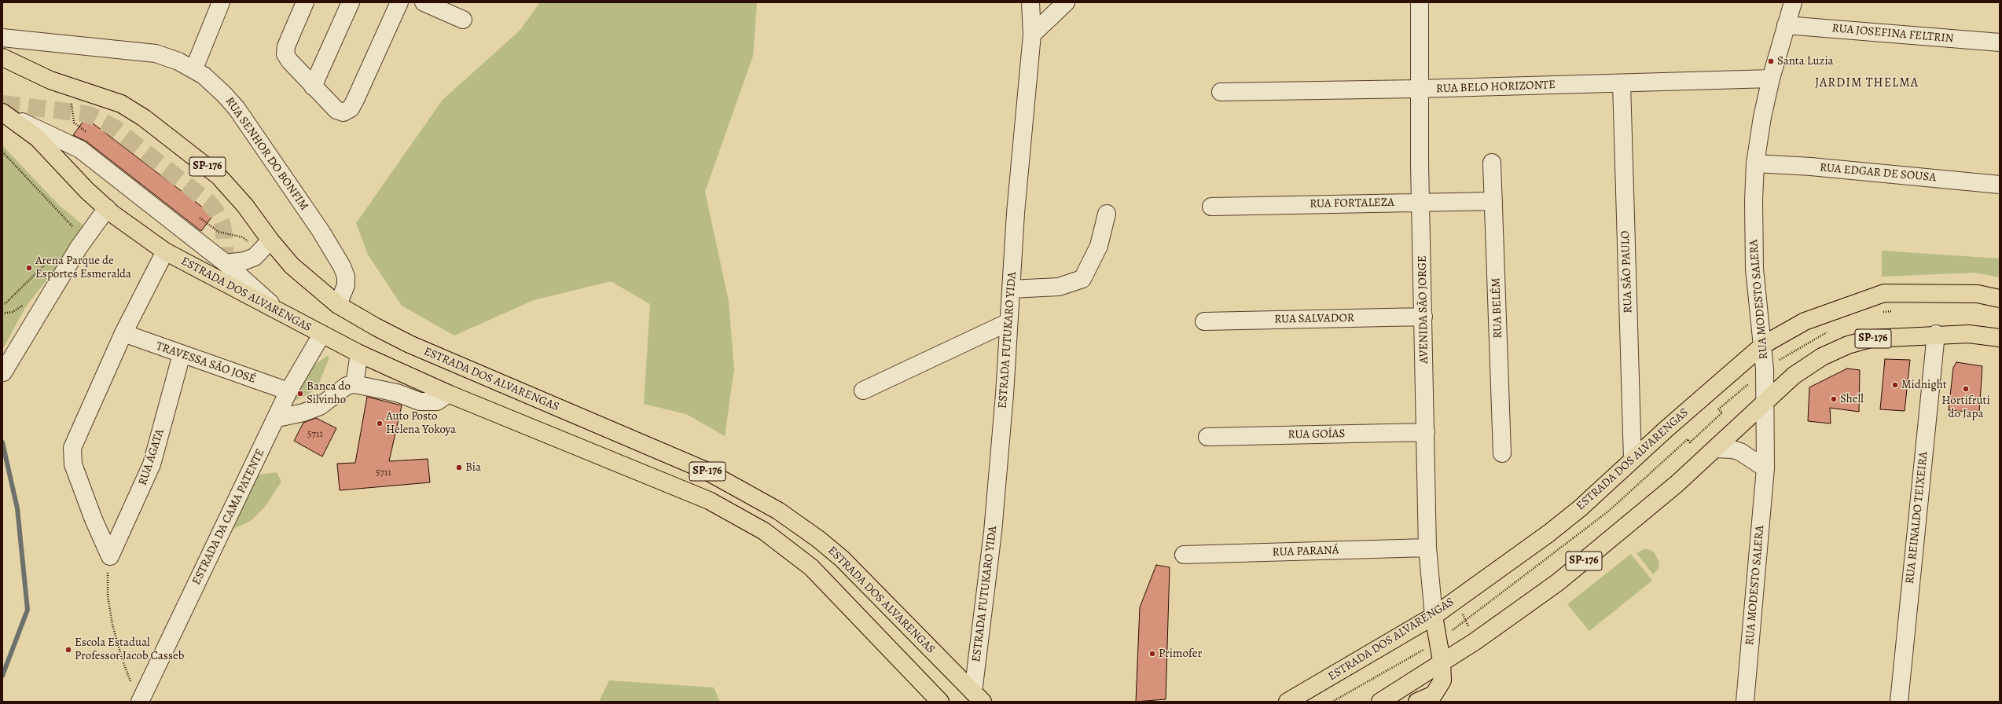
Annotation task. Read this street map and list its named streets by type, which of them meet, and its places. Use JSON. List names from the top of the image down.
{
  "streets": {
    "main road": ["SP-176", "ESTRADA DOS ALVARENGAS"],
    "street": [
      "RUA JOSEFINA FELTRIN",
      "RUA BELO HORIZONTE",
      "RUA SENHOR DO BONFIM",
      "RUA EDGAR DE SOUSA",
      "RUA FORTALEZA",
      "RUA SÃO PAULO",
      "RUA MODESTO SALERA",
      "RUA BELÉM",
      "AVENIDA SÃO JORGE",
      "RUA SALVADOR",
      "ESTRADA FUTUKARO YIDA",
      "TRAVESSA SÃO JOSÉ",
      "RUA GOÍAS",
      "RUA ÁGATA",
      "ESTRADA DA CAMA PATENTE",
      "RUA REINALDO TEIXEIRA",
      "RUA PARANÁ"
    ]
  },
  "crossings": [
    ["RUA JOSEFINA FELTRIN", "RUA MODESTO SALERA"],
    ["RUA BELO HORIZONTE", "RUA SÃO PAULO"],
    ["RUA BELO HORIZONTE", "RUA MODESTO SALERA"],
    ["RUA BELO HORIZONTE", "AVENIDA SÃO JORGE"],
    ["RUA SENHOR DO BONFIM", "ESTRADA DOS ALVARENGAS"],
    ["SP-176", "RUA MODESTO SALERA"],
    ["SP-176", "RUA REINALDO TEIXEIRA"],
    ["RUA EDGAR DE SOUSA", "RUA MODESTO SALERA"],
    ["RUA FORTALEZA", "RUA BELÉM"],
    ["RUA FORTALEZA", "AVENIDA SÃO JORGE"],
    ["RUA SÃO PAULO", "ESTRADA DOS ALVARENGAS"],
    ["ESTRADA DOS ALVARENGAS", "RUA MODESTO SALERA"],
    ["ESTRADA DOS ALVARENGAS", "AVENIDA SÃO JORGE"],
    ["ESTRADA DOS ALVARENGAS", "ESTRADA FUTUKARO YIDA"],
    ["ESTRADA DOS ALVARENGAS", "ESTRADA DA CAMA PATENTE"],
    ["AVENIDA SÃO JORGE", "RUA SALVADOR"],
    ["AVENIDA SÃO JORGE", "RUA GOÍAS"],
    ["AVENIDA SÃO JORGE", "RUA PARANÁ"],
    ["TRAVESSA SÃO JOSÉ", "RUA ÁGATA"],
    ["TRAVESSA SÃO JOSÉ", "ESTRADA DA CAMA PATENTE"]
  ],
  "districts": ["JARDIM THELMA"],
  "places": [
    "Santa Luzia",
    "Arena Parque de Esportes Esmeralda",
    "Midnight",
    "Hortifruti do Japa",
    "Banca do Silvinho",
    "Shell",
    "Auto Posto Helena Yokoya",
    "Bia",
    "Escola Estadual Professor Jacob Casseb",
    "Primofer"
  ],
  "house_numbers": ["5711", "5711"]
}
